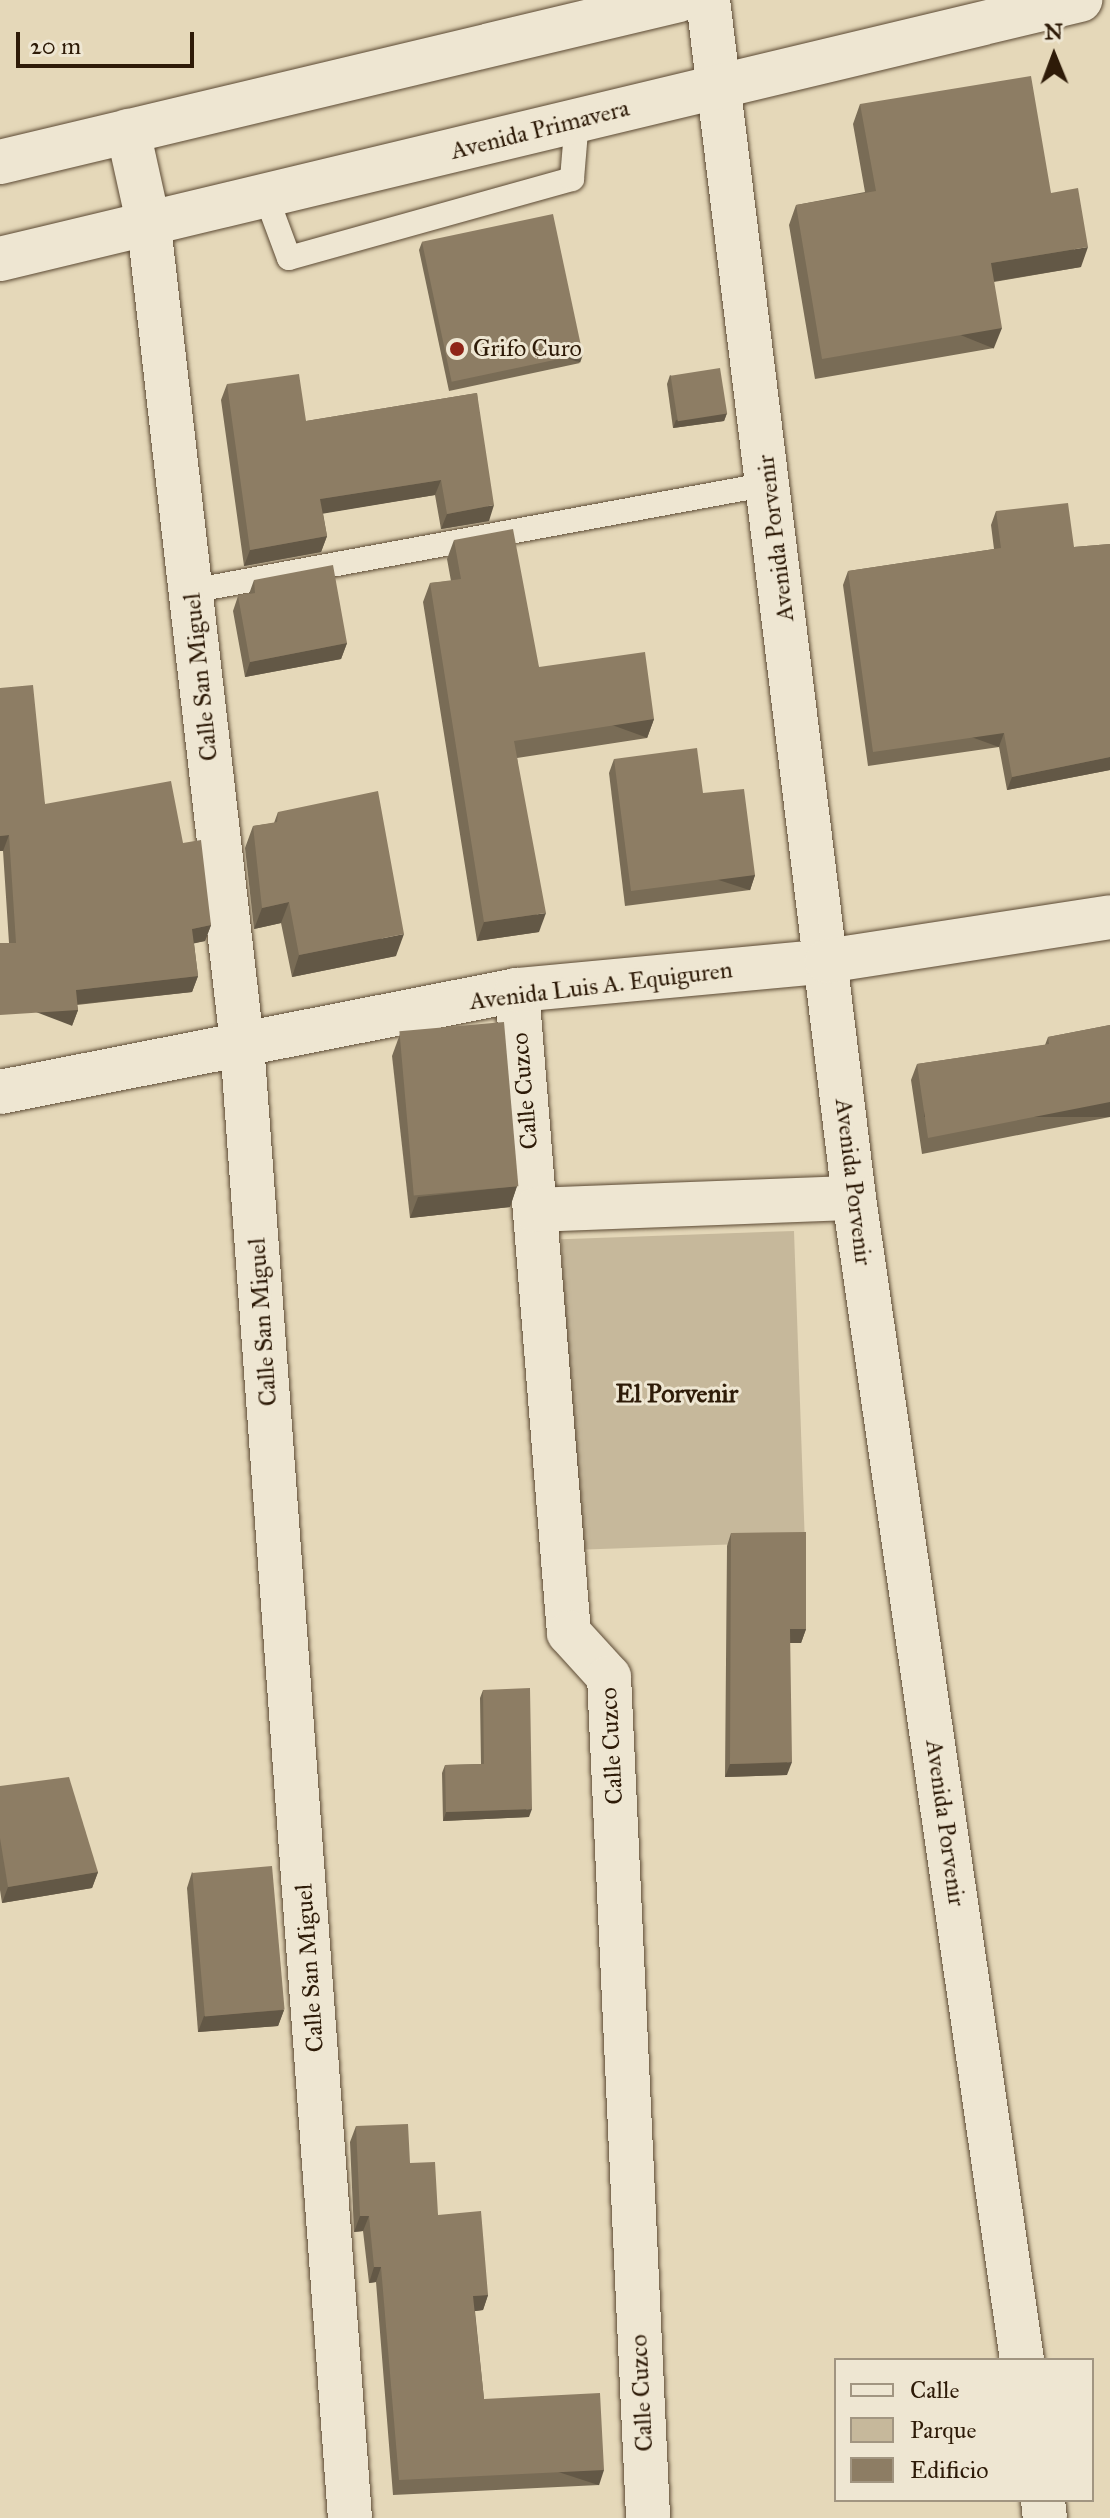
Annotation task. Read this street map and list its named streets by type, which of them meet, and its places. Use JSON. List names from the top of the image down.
{
  "streets": {
    "street": [
      "Avenida Primavera",
      "Avenida Porvenir",
      "Calle San Miguel",
      "Avenida Luis A. Equiguren",
      "Calle Cuzco"
    ]
  },
  "crossings": [
    ["Avenida Primavera", "Avenida Porvenir"],
    ["Avenida Primavera", "Calle San Miguel"],
    ["Avenida Porvenir", "Avenida Luis A. Equiguren"],
    ["Calle San Miguel", "Avenida Luis A. Equiguren"],
    ["Avenida Luis A. Equiguren", "Calle Cuzco"]
  ],
  "districts": ["El Porvenir"],
  "places": ["Grifo Curo"],
  "legend": ["Calle", "Parque", "Edificio"],
  "scale_bar": "20 m",
  "north": "top"
}
